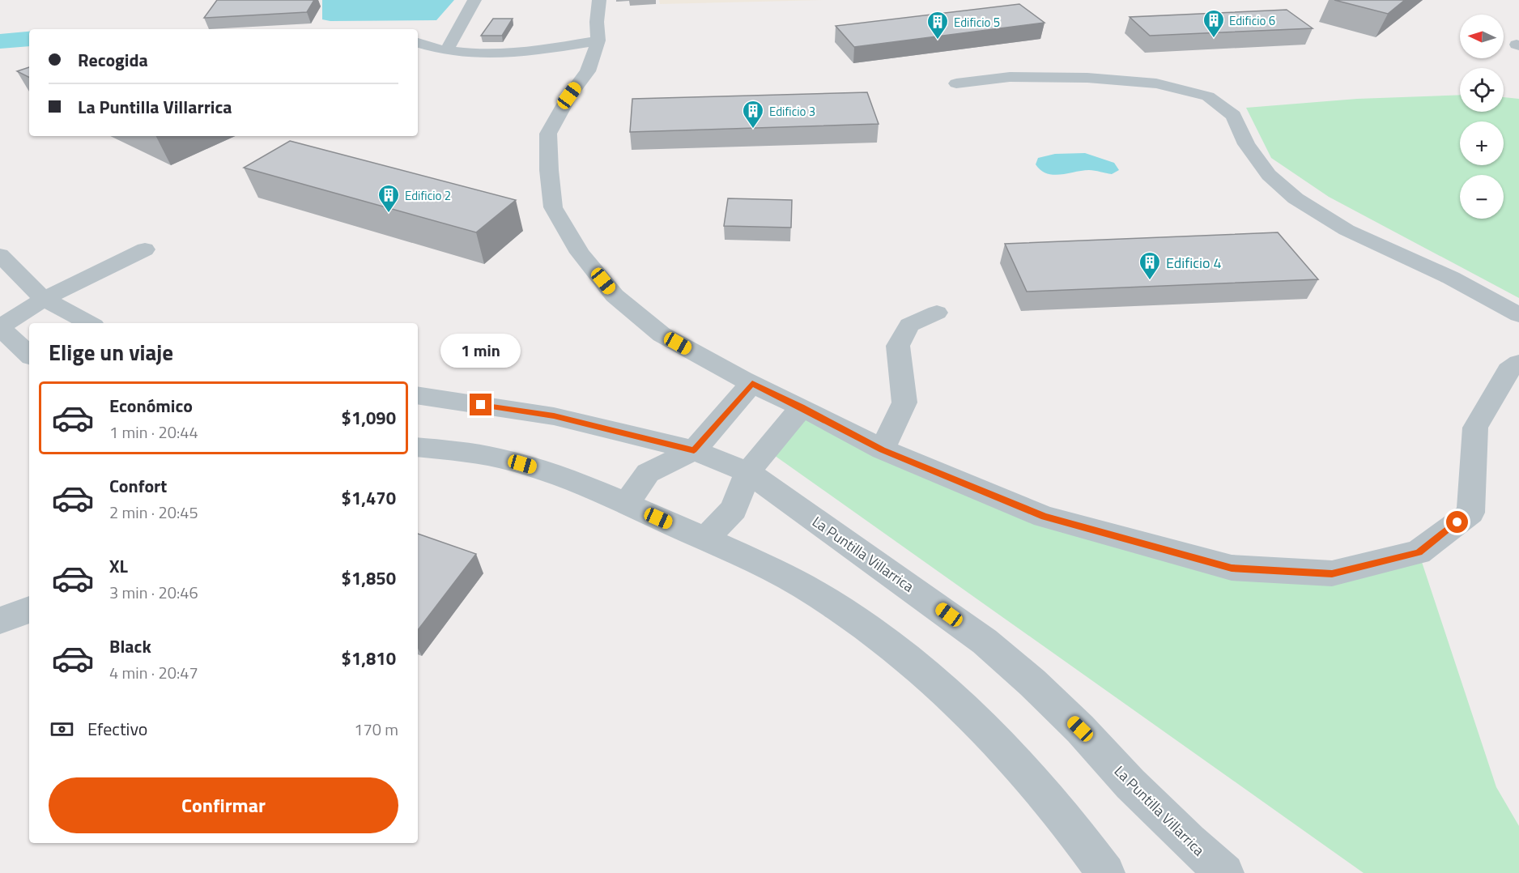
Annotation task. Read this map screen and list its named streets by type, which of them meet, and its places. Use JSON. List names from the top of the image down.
{
  "streets": {
    "street": ["La Puntilla Villarrica"]
  },
  "places": {
    "building": [
      "Edificio 6",
      "Edificio 5",
      "Edificio 3",
      "Edificio 2",
      "Edificio 4"
    ]
  },
  "north": "left",
  "page": {
    "map_buttons": ["+", "−"],
    "banner": ["Recogida", "La Puntilla Villarrica"],
    "heading": "Elige un viaje",
    "bubble": "1 min",
    "list": [
      {
        "name": "Económico",
        "note": "1 min · 20:44",
        "value": "$1,090"
      },
      {
        "name": "Confort",
        "note": "2 min · 20:45",
        "value": "$1,470"
      },
      {
        "name": "XL",
        "note": "3 min · 20:46",
        "value": "$1,850"
      },
      {
        "name": "Black",
        "note": "4 min · 20:47",
        "value": "$1,810"
      }
    ],
    "pay": ["Efectivo", "170 m"],
    "buttons": "Confirmar"
  }
}
